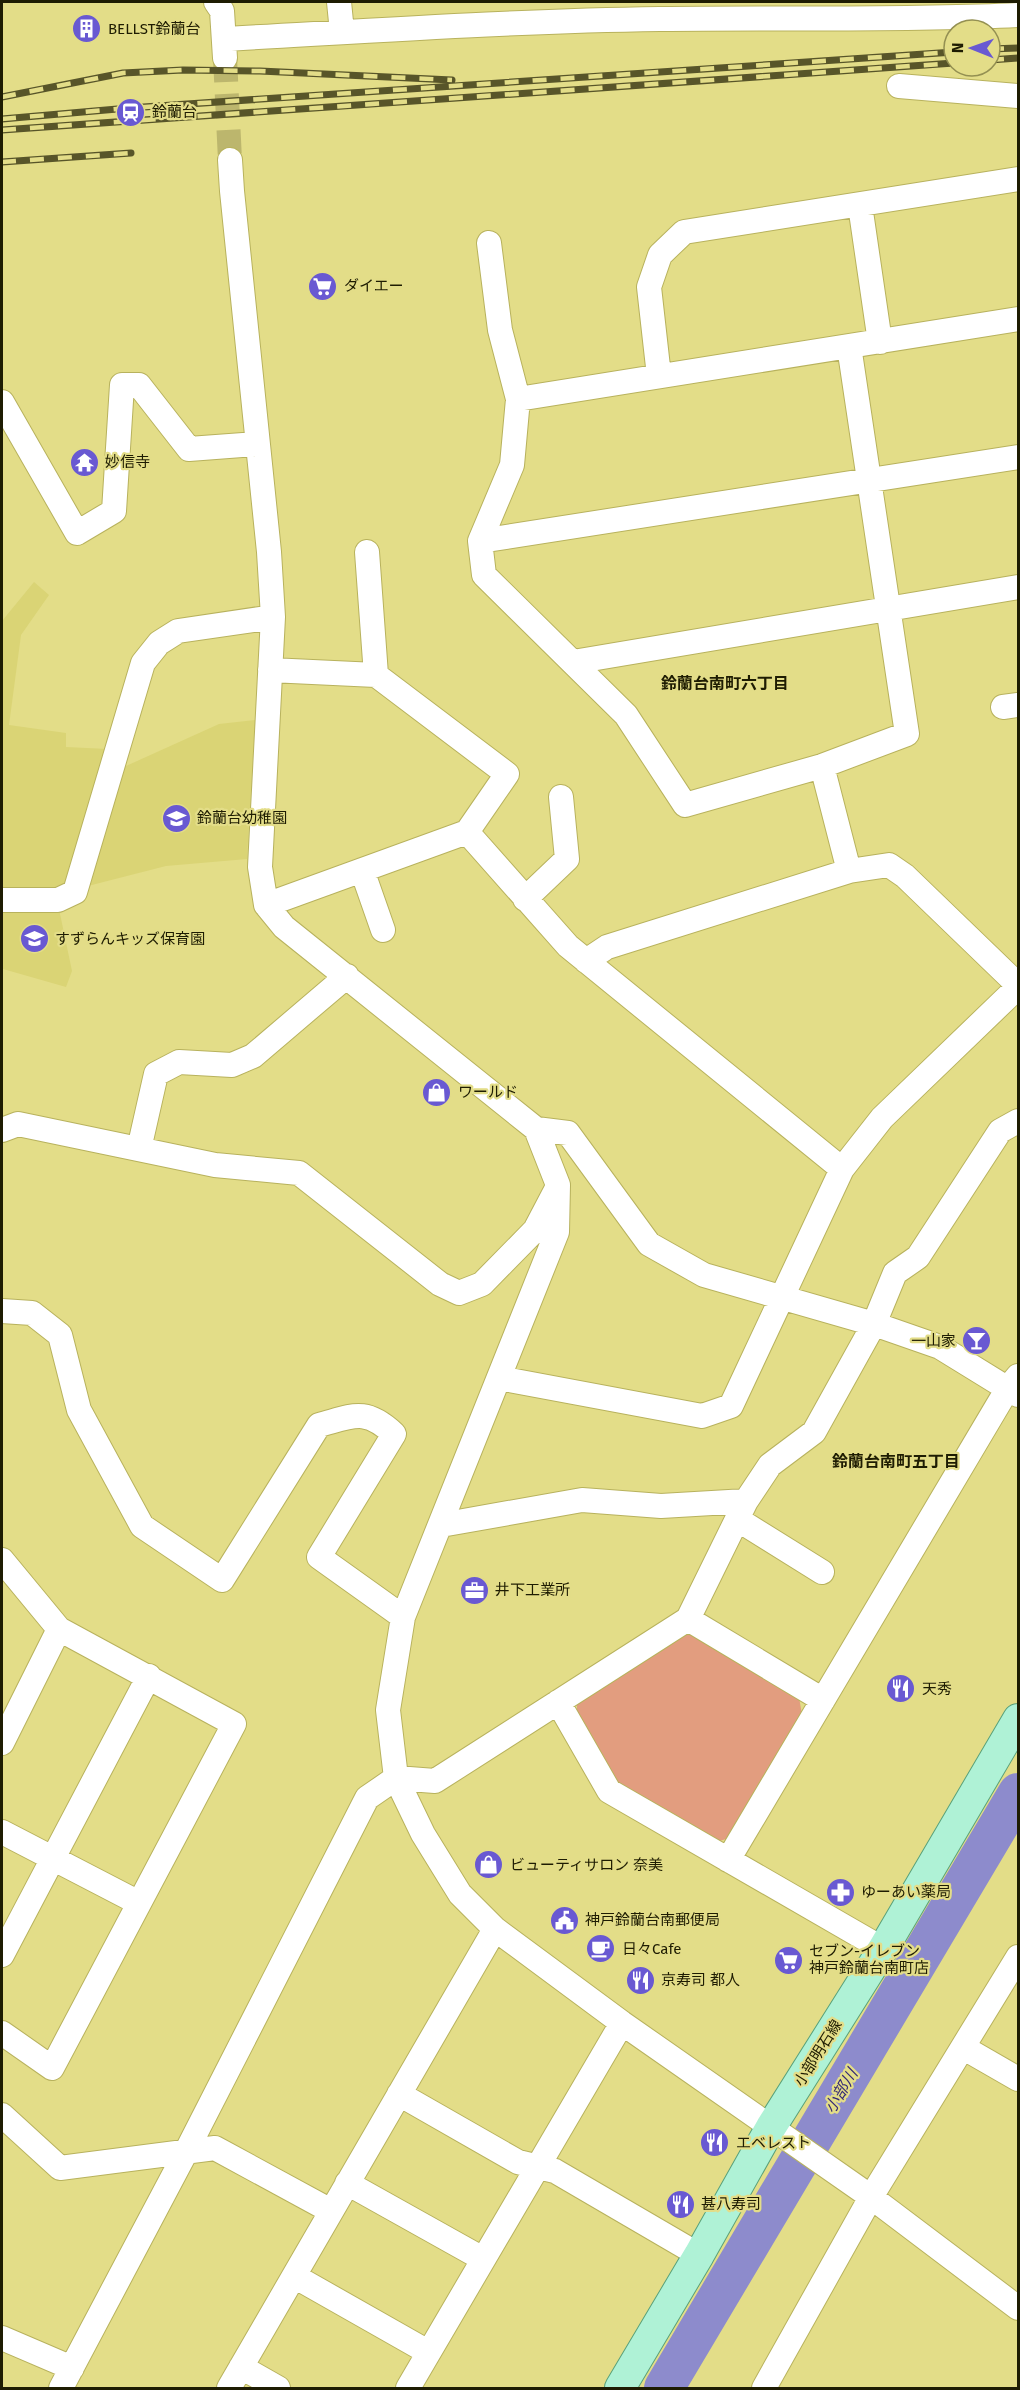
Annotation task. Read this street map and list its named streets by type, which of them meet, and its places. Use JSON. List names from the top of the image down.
{
  "streets": {
    "main road": ["小部明石線"]
  },
  "districts": ["鈴蘭台南町六丁目", "鈴蘭台南町五丁目"],
  "water": ["小部川"],
  "places": {
    "building": ["BELLST鈴蘭台"],
    "station": ["鈴蘭台"],
    "supermarket": ["ダイエー", "セブン-イレブン 神戸鈴蘭台南町店"],
    "temple": ["妙信寺"],
    "school or university": ["鈴蘭台幼稚園", "すずらんキッズ保育園"],
    "shop": ["ワールド", "ビューティサロン 奈美"],
    "bar": ["一山家"],
    "office": ["井下工業所"],
    "restaurant": [
      "天秀",
      "京寿司 都人",
      "エベレスト",
      "甚八寿司"
    ],
    "pharmacy": ["ゆーあい薬局"],
    "public building": ["神戸鈴蘭台南郵便局"],
    "cafe": ["日々Cafe"]
  },
  "north": "left"
}
